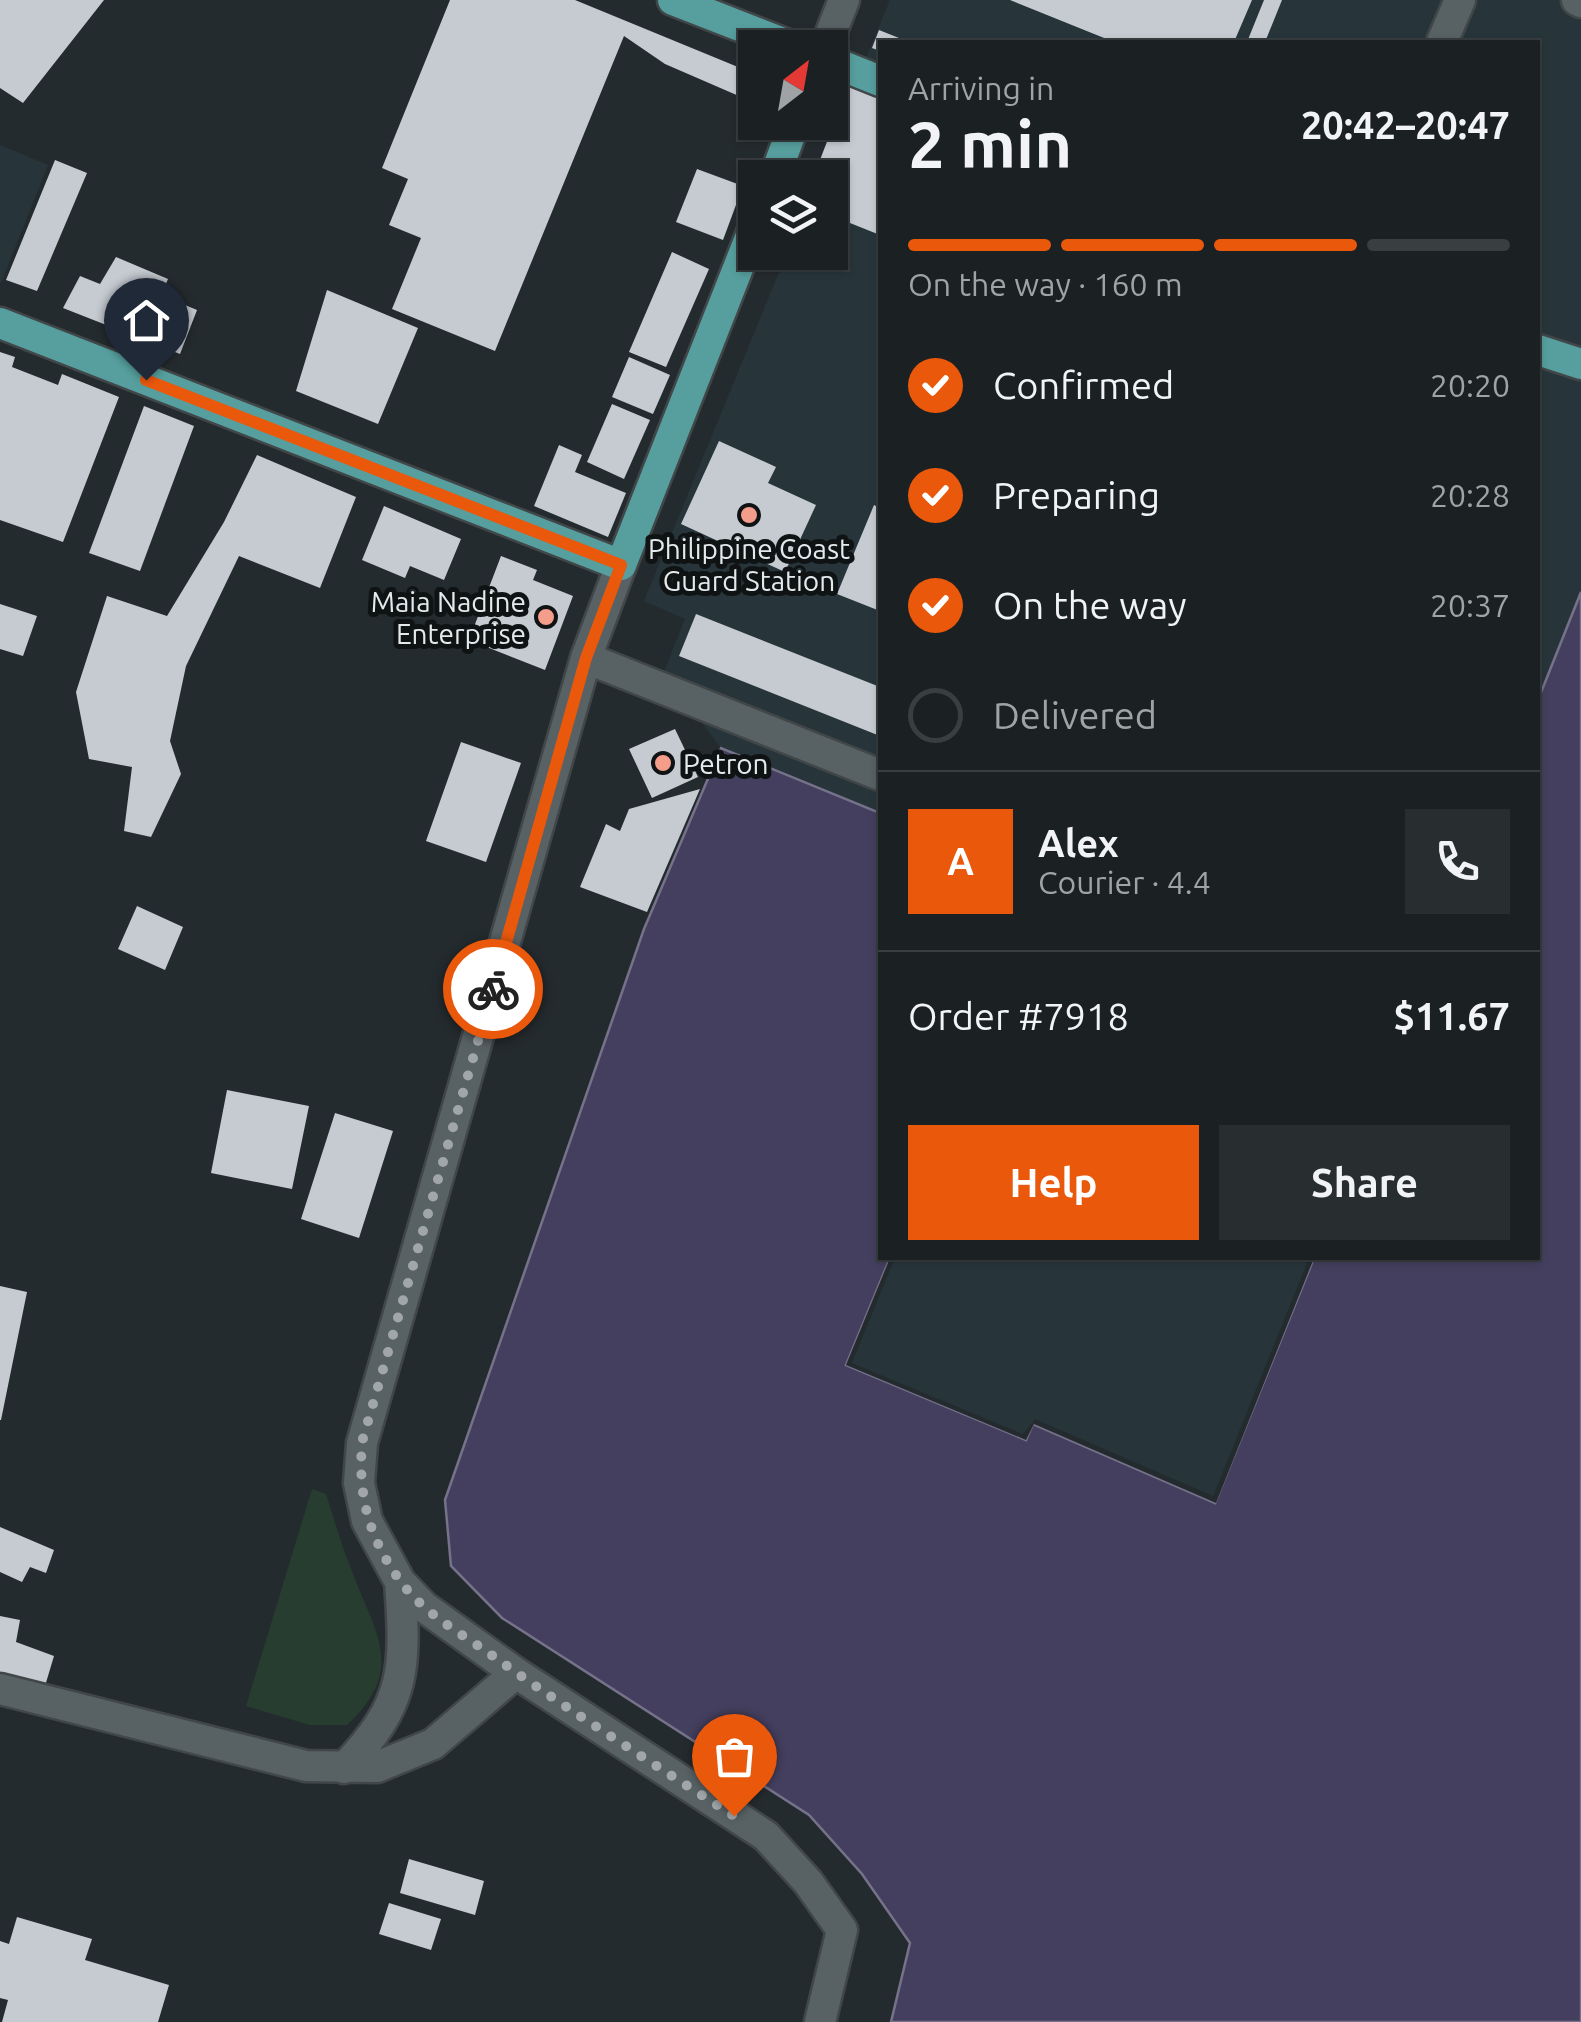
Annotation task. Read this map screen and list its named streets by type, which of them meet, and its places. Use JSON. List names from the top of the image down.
{
  "places": ["Philippine Coast Guard Station", "Maia Nadine Enterprise", "Petron"],
  "north": "top right",
  "page": {
    "heading": ["2 min", "Arriving in", "20:42–20:47"],
    "panel": [
      "Alex",
      "Courier · 4.4",
      "Order #7918",
      "$11.67"
    ],
    "bar": "On the way · 160 m",
    "list": [
      ["Confirmed", "20:20"],
      ["Preparing", "20:28"],
      ["On the way", "20:37"],
      "Delivered"
    ],
    "round": "A",
    "buttons": ["Help", "Share"]
  }
}
